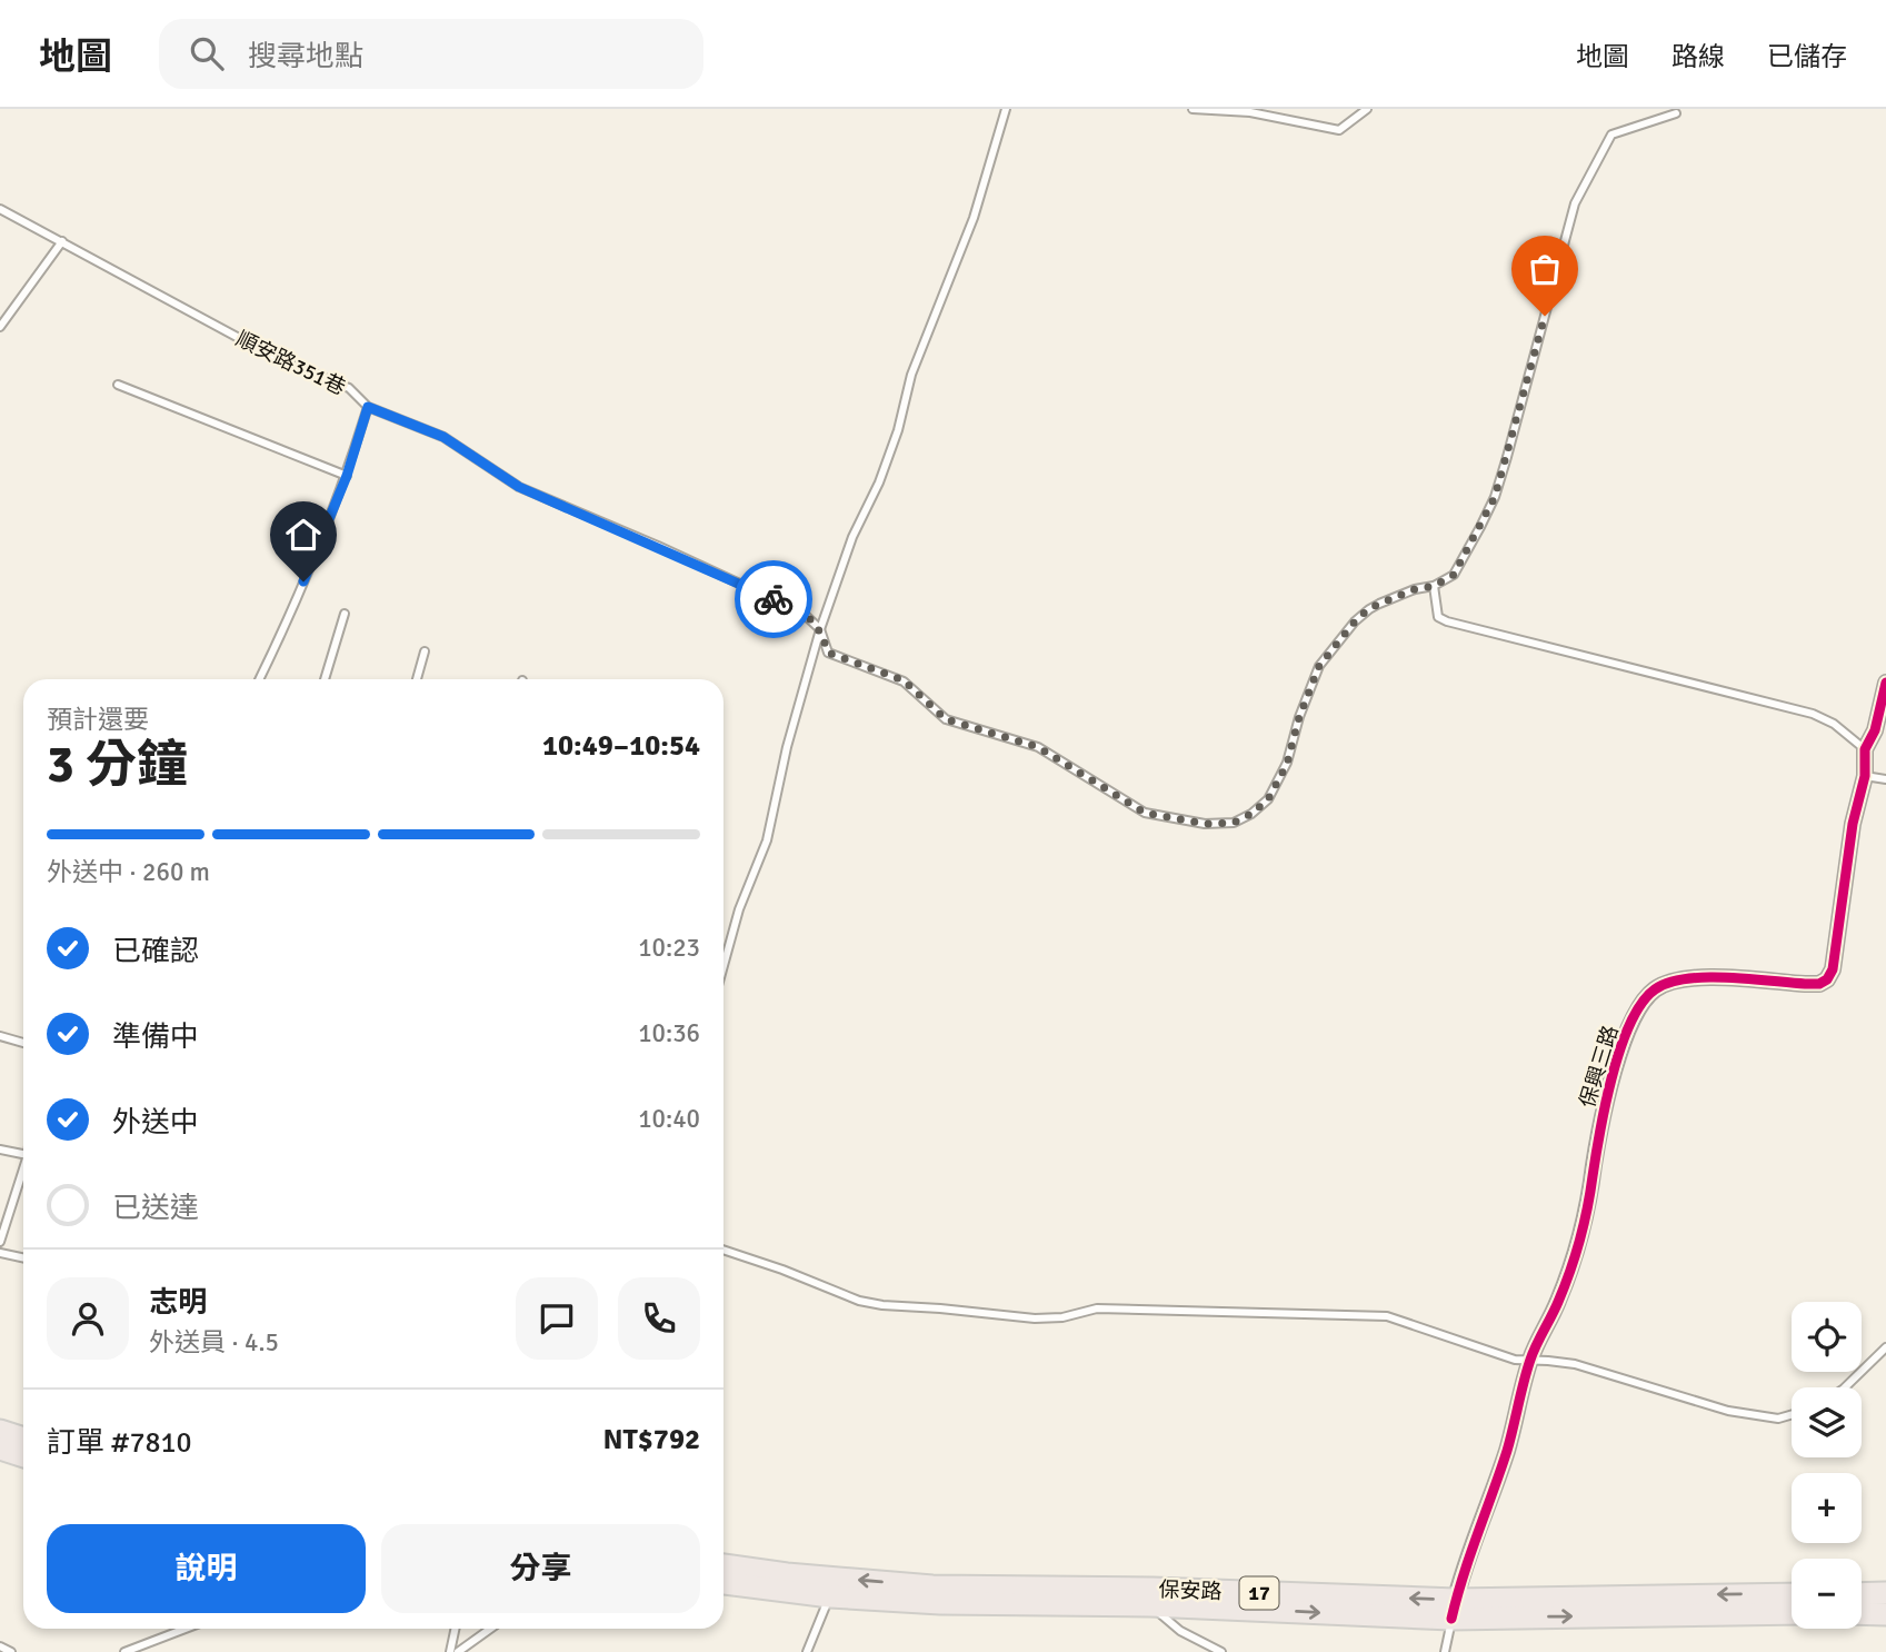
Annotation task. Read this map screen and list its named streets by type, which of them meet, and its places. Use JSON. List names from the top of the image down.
{
  "streets": {
    "main road": ["保安路", "17"],
    "street": ["保興三路"],
    "lane": ["順安路351巷"]
  },
  "crossings": [
    ["保興三路", "保安路"]
  ],
  "page": {
    "header": "地圖",
    "search": "搜尋地點",
    "nav": ["地圖", "路線", "已儲存"],
    "heading": ["3 分鐘", "預計還要", "10:49–10:54"],
    "panel": [
      "志明",
      "外送員 · 4.5",
      "訂單 #7810",
      "NT$792"
    ],
    "bar": "外送中 · 260 m",
    "list": [
      ["已確認", "10:23"],
      ["準備中", "10:36"],
      ["外送中", "10:40"],
      "已送達"
    ],
    "map_buttons": ["+", "−"],
    "buttons": ["說明", "分享"]
  }
}
